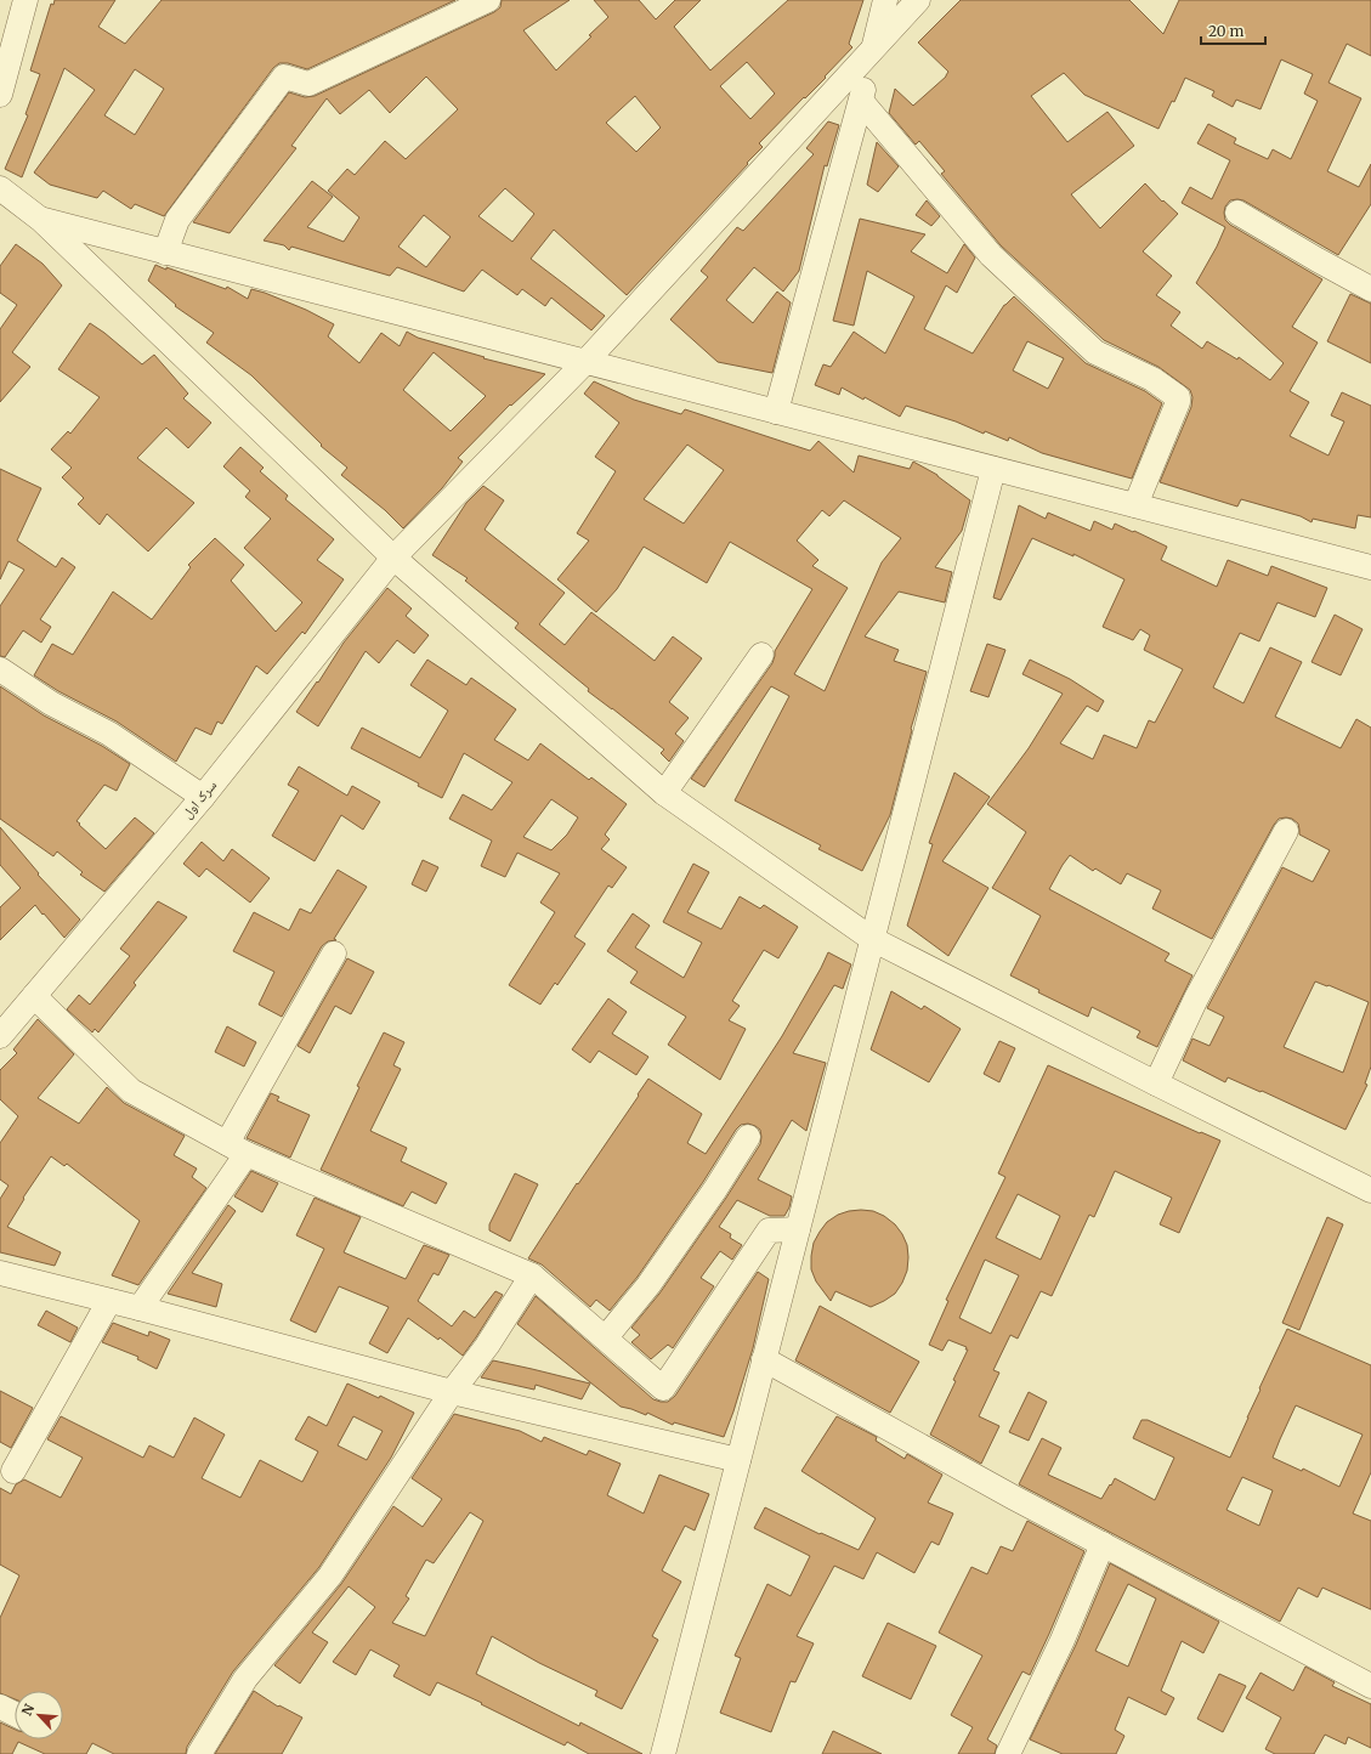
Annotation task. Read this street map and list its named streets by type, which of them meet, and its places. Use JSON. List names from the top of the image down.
{
  "streets": {
    "street": ["سرک اول"]
  },
  "scale_bar": "20 m",
  "north": "top left"
}
